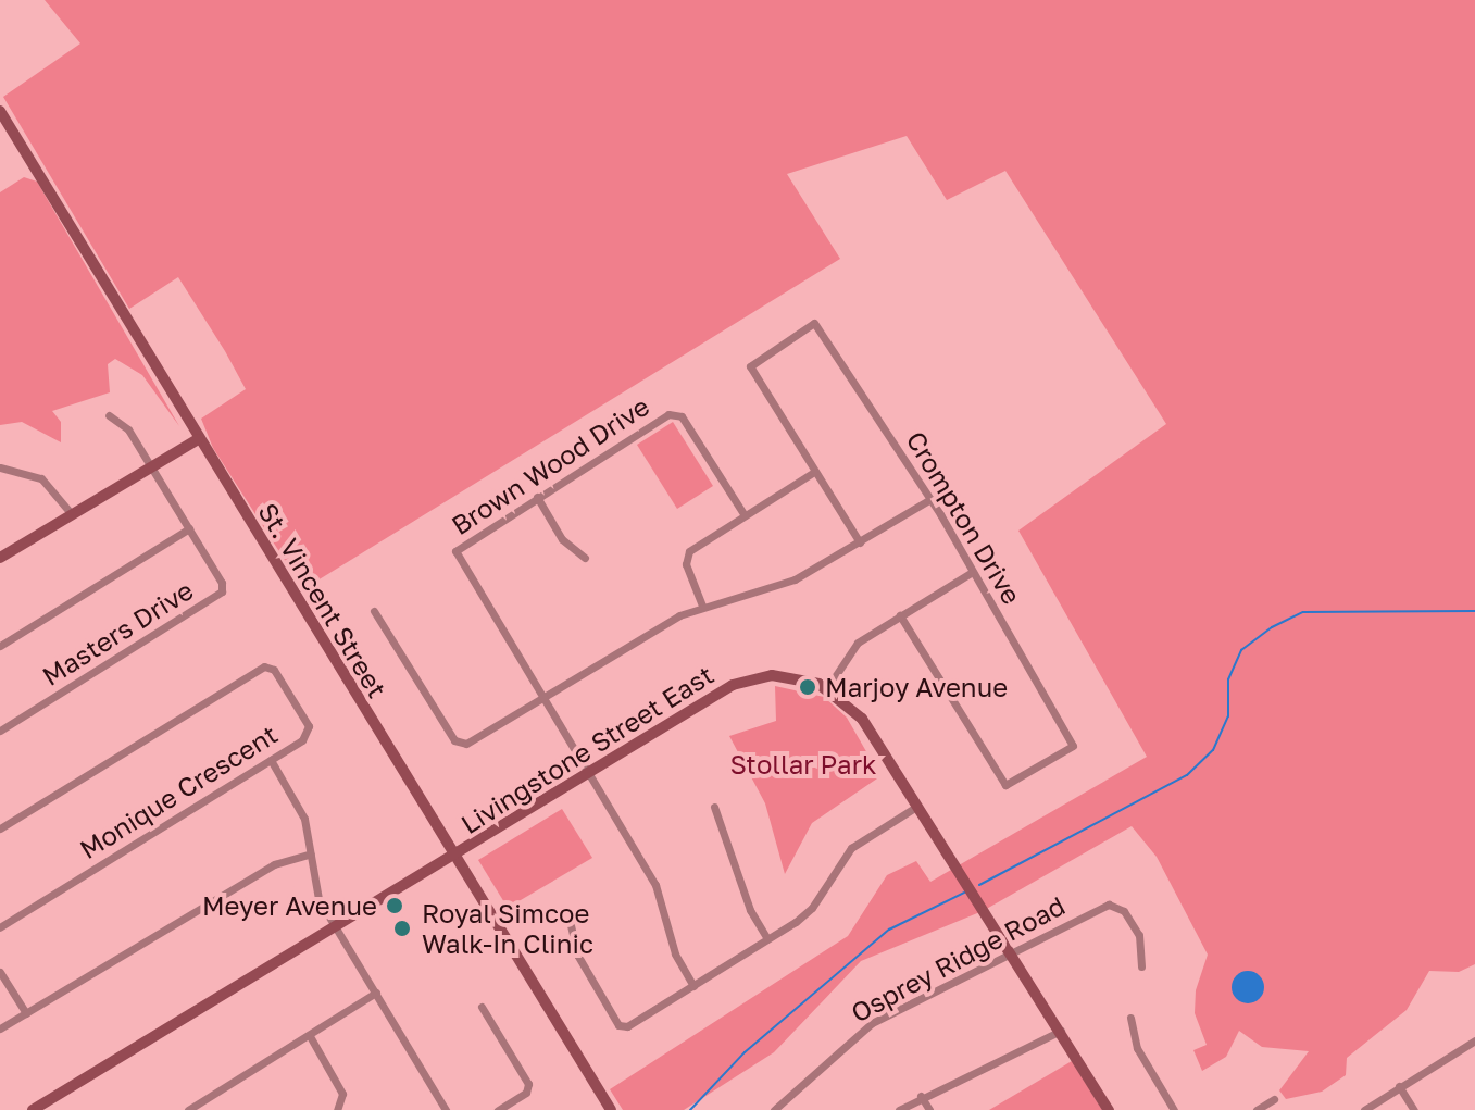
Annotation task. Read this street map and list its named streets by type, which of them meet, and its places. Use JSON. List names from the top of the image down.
{
  "streets": {
    "street": [
      "Brown Wood Drive",
      "Crompton Drive",
      "St. Vincent Street",
      "Masters Drive",
      "Livingstone Street East",
      "Monique Crescent",
      "Osprey Ridge Road"
    ]
  },
  "crossings": [
    ["Brown Wood Drive", "Livingstone Street East"],
    ["St. Vincent Street", "Livingstone Street East"],
    ["Livingstone Street East", "Osprey Ridge Road"]
  ],
  "parks": ["Stollar Park"],
  "places": ["Marjoy Avenue", "Meyer Avenue", "Royal Simcoe Walk-In Clinic"]
}
